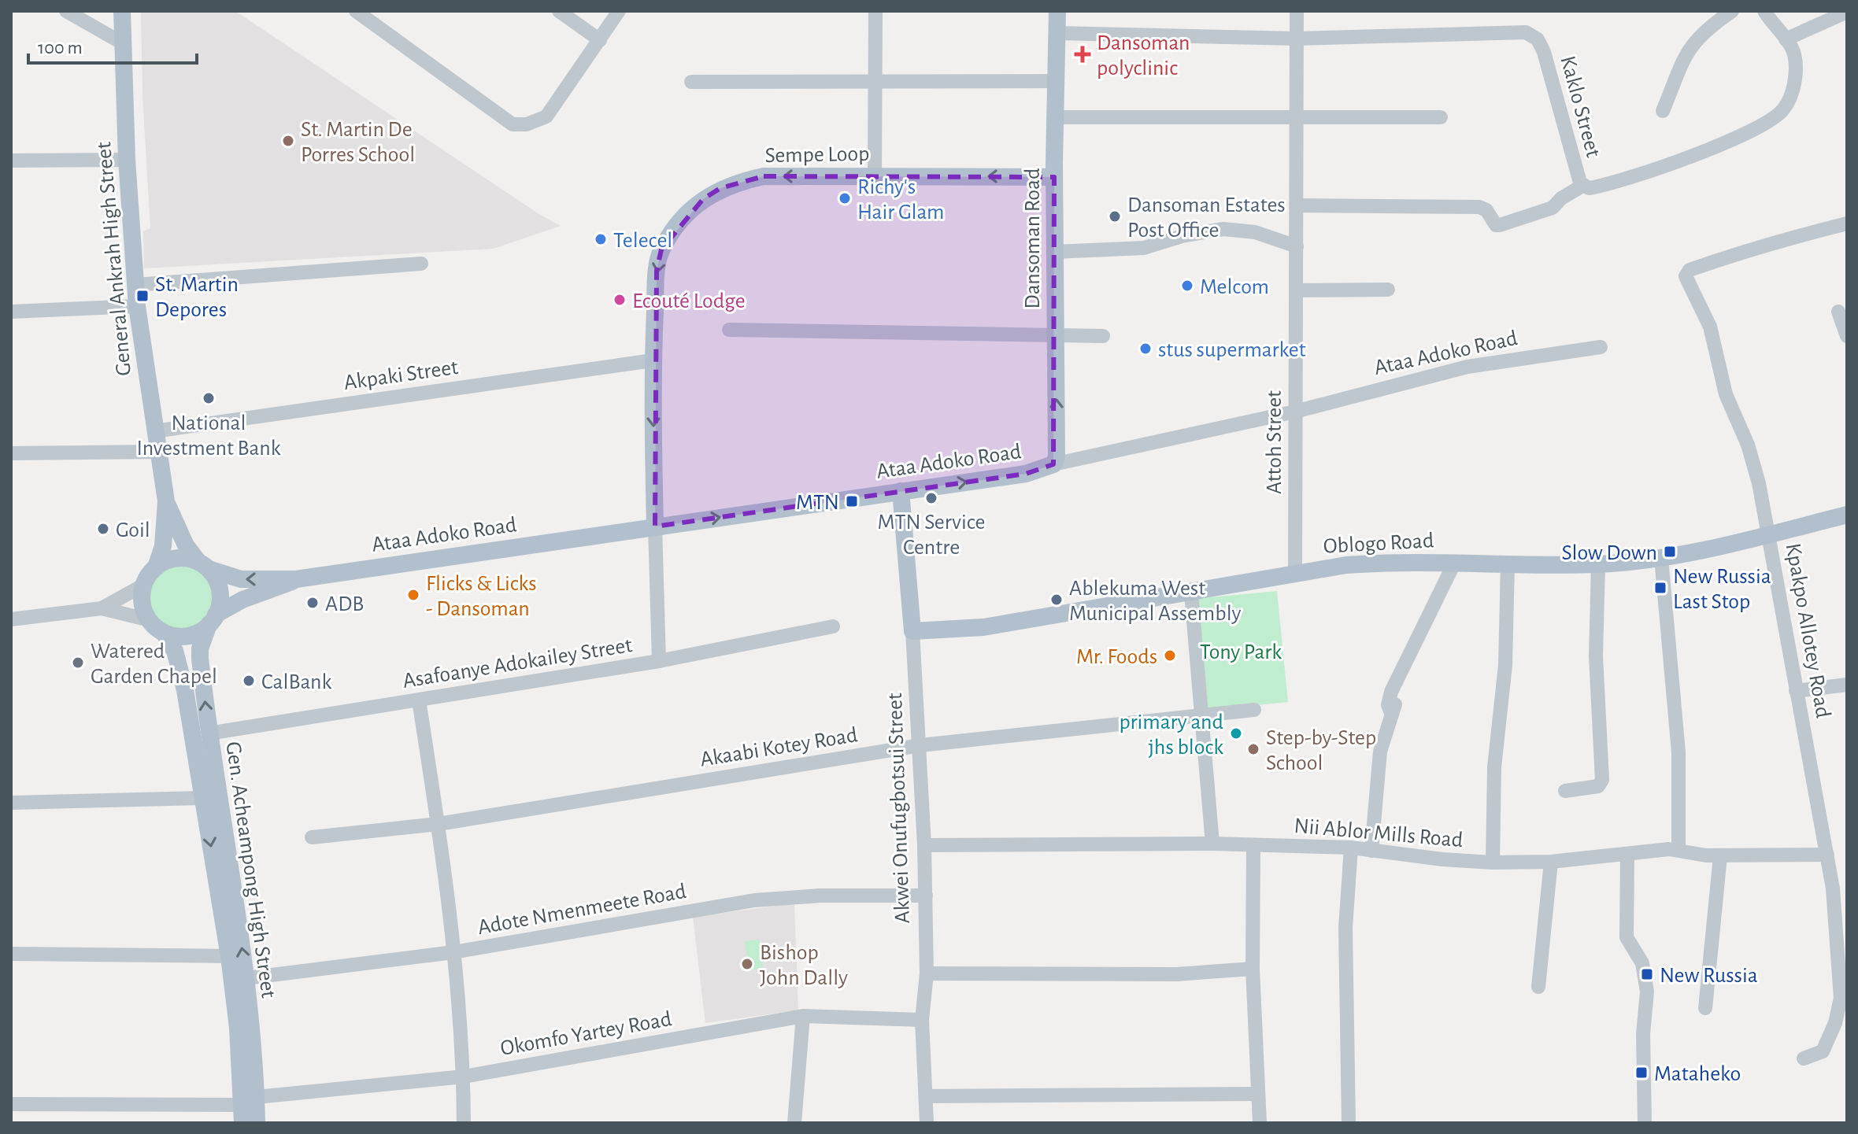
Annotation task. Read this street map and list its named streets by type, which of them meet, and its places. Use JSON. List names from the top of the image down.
{
  "streets": {
    "main road": [
      "Sempe Loop",
      "Dansoman Road",
      "General Ankrah High Street",
      "Ataa Adoko Road",
      "Oblogo Road",
      "Akwei Onufugbotsui Street",
      "Gen. Acheampong High Street"
    ],
    "street": [
      "Kaklo Street",
      "Akpaki Street",
      "Attoh Street",
      "Kpakpo Allotey Road",
      "Asafoanye Adokailey Street",
      "Akaabi Kotey Road",
      "Nii Ablor Mills Road",
      "Adote Nmenmeete Road",
      "Okomfo Yartey Road"
    ]
  },
  "crossings": [
    ["Kaklo Street", "Dansoman Road"],
    ["Kaklo Street", "Attoh Street"],
    ["Sempe Loop", "Dansoman Road"],
    ["Sempe Loop", "Ataa Adoko Road"],
    ["Sempe Loop", "Akpaki Street"],
    ["Dansoman Road", "Ataa Adoko Road"],
    ["General Ankrah High Street", "Ataa Adoko Road"],
    ["General Ankrah High Street", "Akpaki Street"],
    ["General Ankrah High Street", "Gen. Acheampong High Street"],
    ["Ataa Adoko Road", "Attoh Street"],
    ["Ataa Adoko Road", "Akwei Onufugbotsui Street"],
    ["Ataa Adoko Road", "Gen. Acheampong High Street"],
    ["Attoh Street", "Oblogo Road"],
    ["Oblogo Road", "Kpakpo Allotey Road"],
    ["Oblogo Road", "Akwei Onufugbotsui Street"],
    ["Kpakpo Allotey Road", "Nii Ablor Mills Road"],
    ["Asafoanye Adokailey Street", "Gen. Acheampong High Street"],
    ["Akaabi Kotey Road", "Akwei Onufugbotsui Street"],
    ["Akwei Onufugbotsui Street", "Nii Ablor Mills Road"],
    ["Akwei Onufugbotsui Street", "Adote Nmenmeete Road"],
    ["Akwei Onufugbotsui Street", "Okomfo Yartey Road"],
    ["Gen. Acheampong High Street", "Adote Nmenmeete Road"],
    ["Gen. Acheampong High Street", "Okomfo Yartey Road"]
  ],
  "parks": ["Tony Park"],
  "places": {
    "health": ["Dansoman polyclinic"],
    "other": [
      "St. Martin De Porres School",
      "Richy's Hair Glam",
      "Dansoman Estates Post Office",
      "Telecel",
      "Melcom",
      "Ecouté Lodge",
      "stus supermarket",
      "National Investment Bank",
      "MTN Service Centre",
      "Goil",
      "Flicks & Licks - Dansoman",
      "Ablekuma West Municipal Assembly",
      "ADB",
      "Mr. Foods",
      "Watered Garden Chapel",
      "CalBank",
      "primary and jhs block",
      "Step-by-Step School",
      "Bishop John Dally"
    ],
    "transit": [
      "St. Martin Depores",
      "MTN",
      "Slow Down",
      "New Russia Last Stop",
      "New Russia",
      "Mataheko"
    ]
  },
  "scale_bar": "100 m"
}
